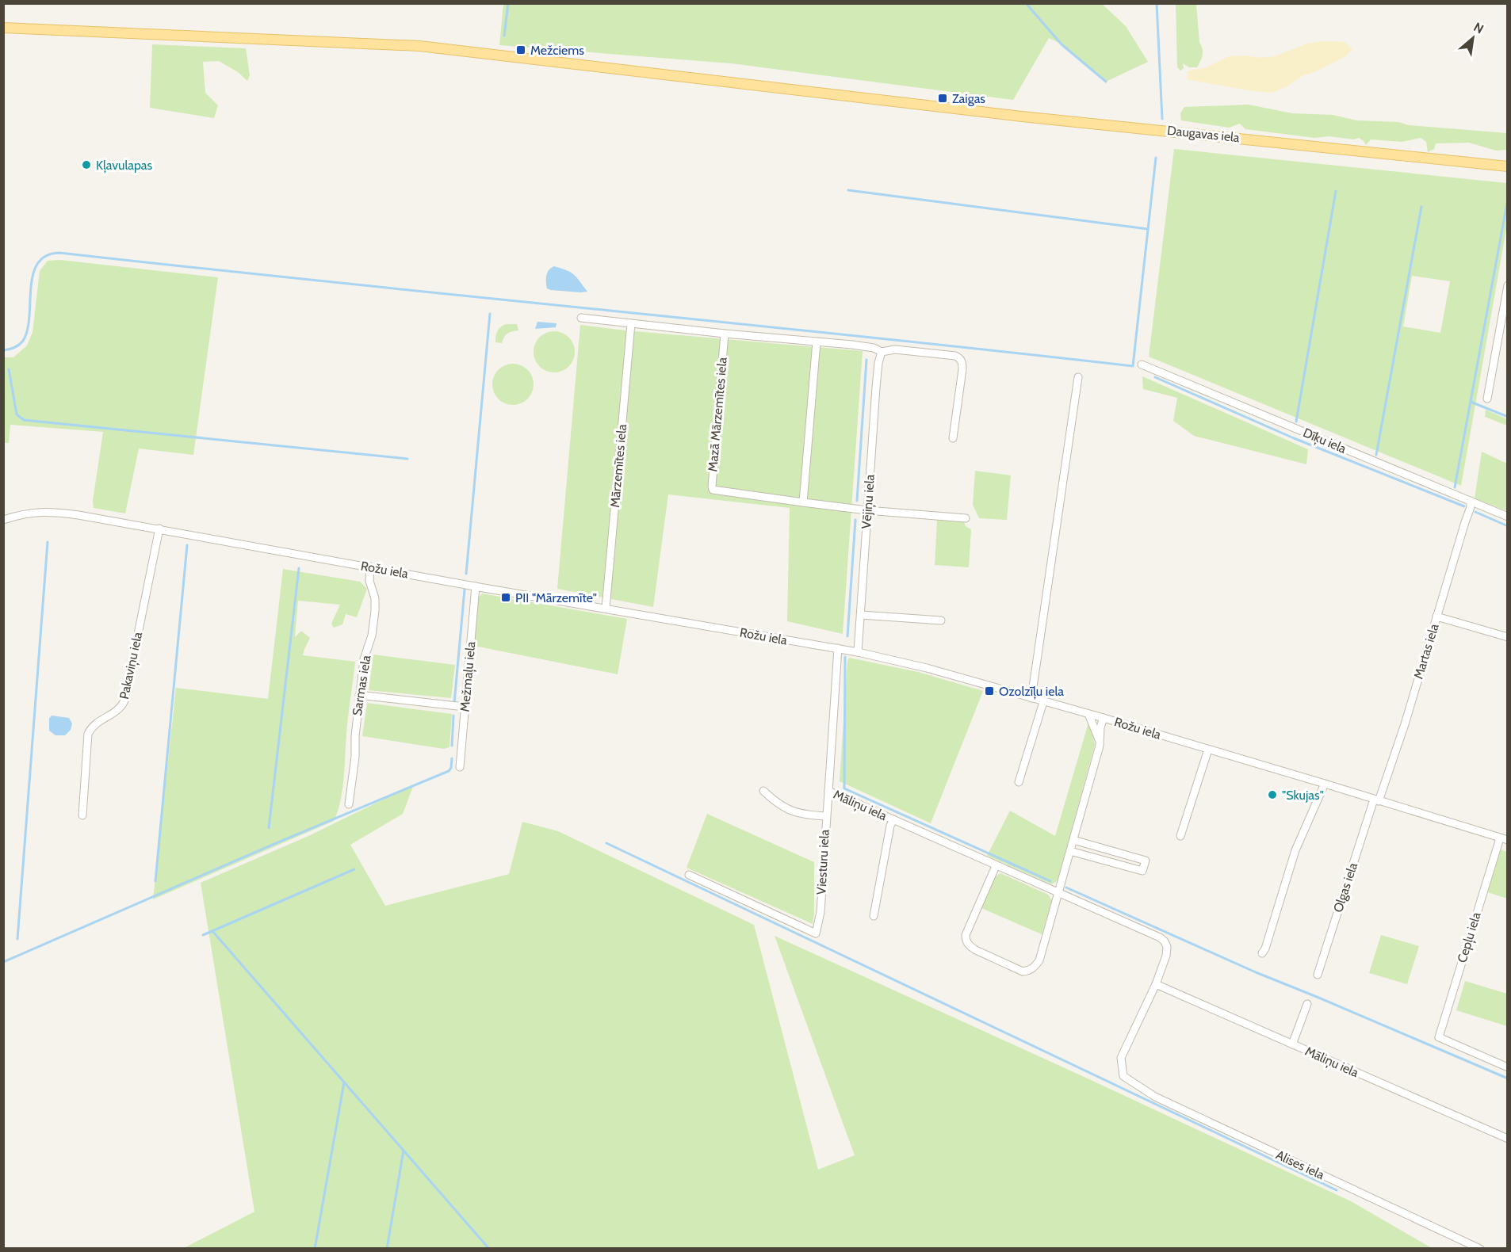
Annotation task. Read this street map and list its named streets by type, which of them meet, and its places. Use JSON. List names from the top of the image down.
{
  "streets": {
    "main road": ["Daugavas iela"],
    "street": [
      "Mazā Mārzemītes iela",
      "Dīķu iela",
      "Mārzemītes iela",
      "Vējiņu iela",
      "Rožu iela",
      "Martas iela",
      "Pakaviņu iela",
      "Mežmaļu iela",
      "Sarmas iela",
      "Māliņu iela",
      "Viesturu iela",
      "Olgas iela",
      "Cepļu iela",
      "Alises iela"
    ]
  },
  "crossings": [
    ["Dīķu iela", "Martas iela"],
    ["Mārzemītes iela", "Rožu iela"],
    ["Vējiņu iela", "Rožu iela"],
    ["Rožu iela", "Martas iela"],
    ["Rožu iela", "Pakaviņu iela"],
    ["Rožu iela", "Mežmaļu iela"],
    ["Rožu iela", "Sarmas iela"],
    ["Rožu iela", "Māliņu iela"],
    ["Rožu iela", "Olgas iela"],
    ["Rožu iela", "Cepļu iela"],
    ["Martas iela", "Olgas iela"],
    ["Māliņu iela", "Viesturu iela"],
    ["Māliņu iela", "Alises iela"]
  ],
  "places": {
    "transit": [
      "Mežciems",
      "Zaigas",
      "PII \"Mārzemīte\"",
      "Ozolzīļu iela"
    ],
    "other": ["Kļavulapas", "\"Skujas\""]
  },
  "north": "top right"
}
